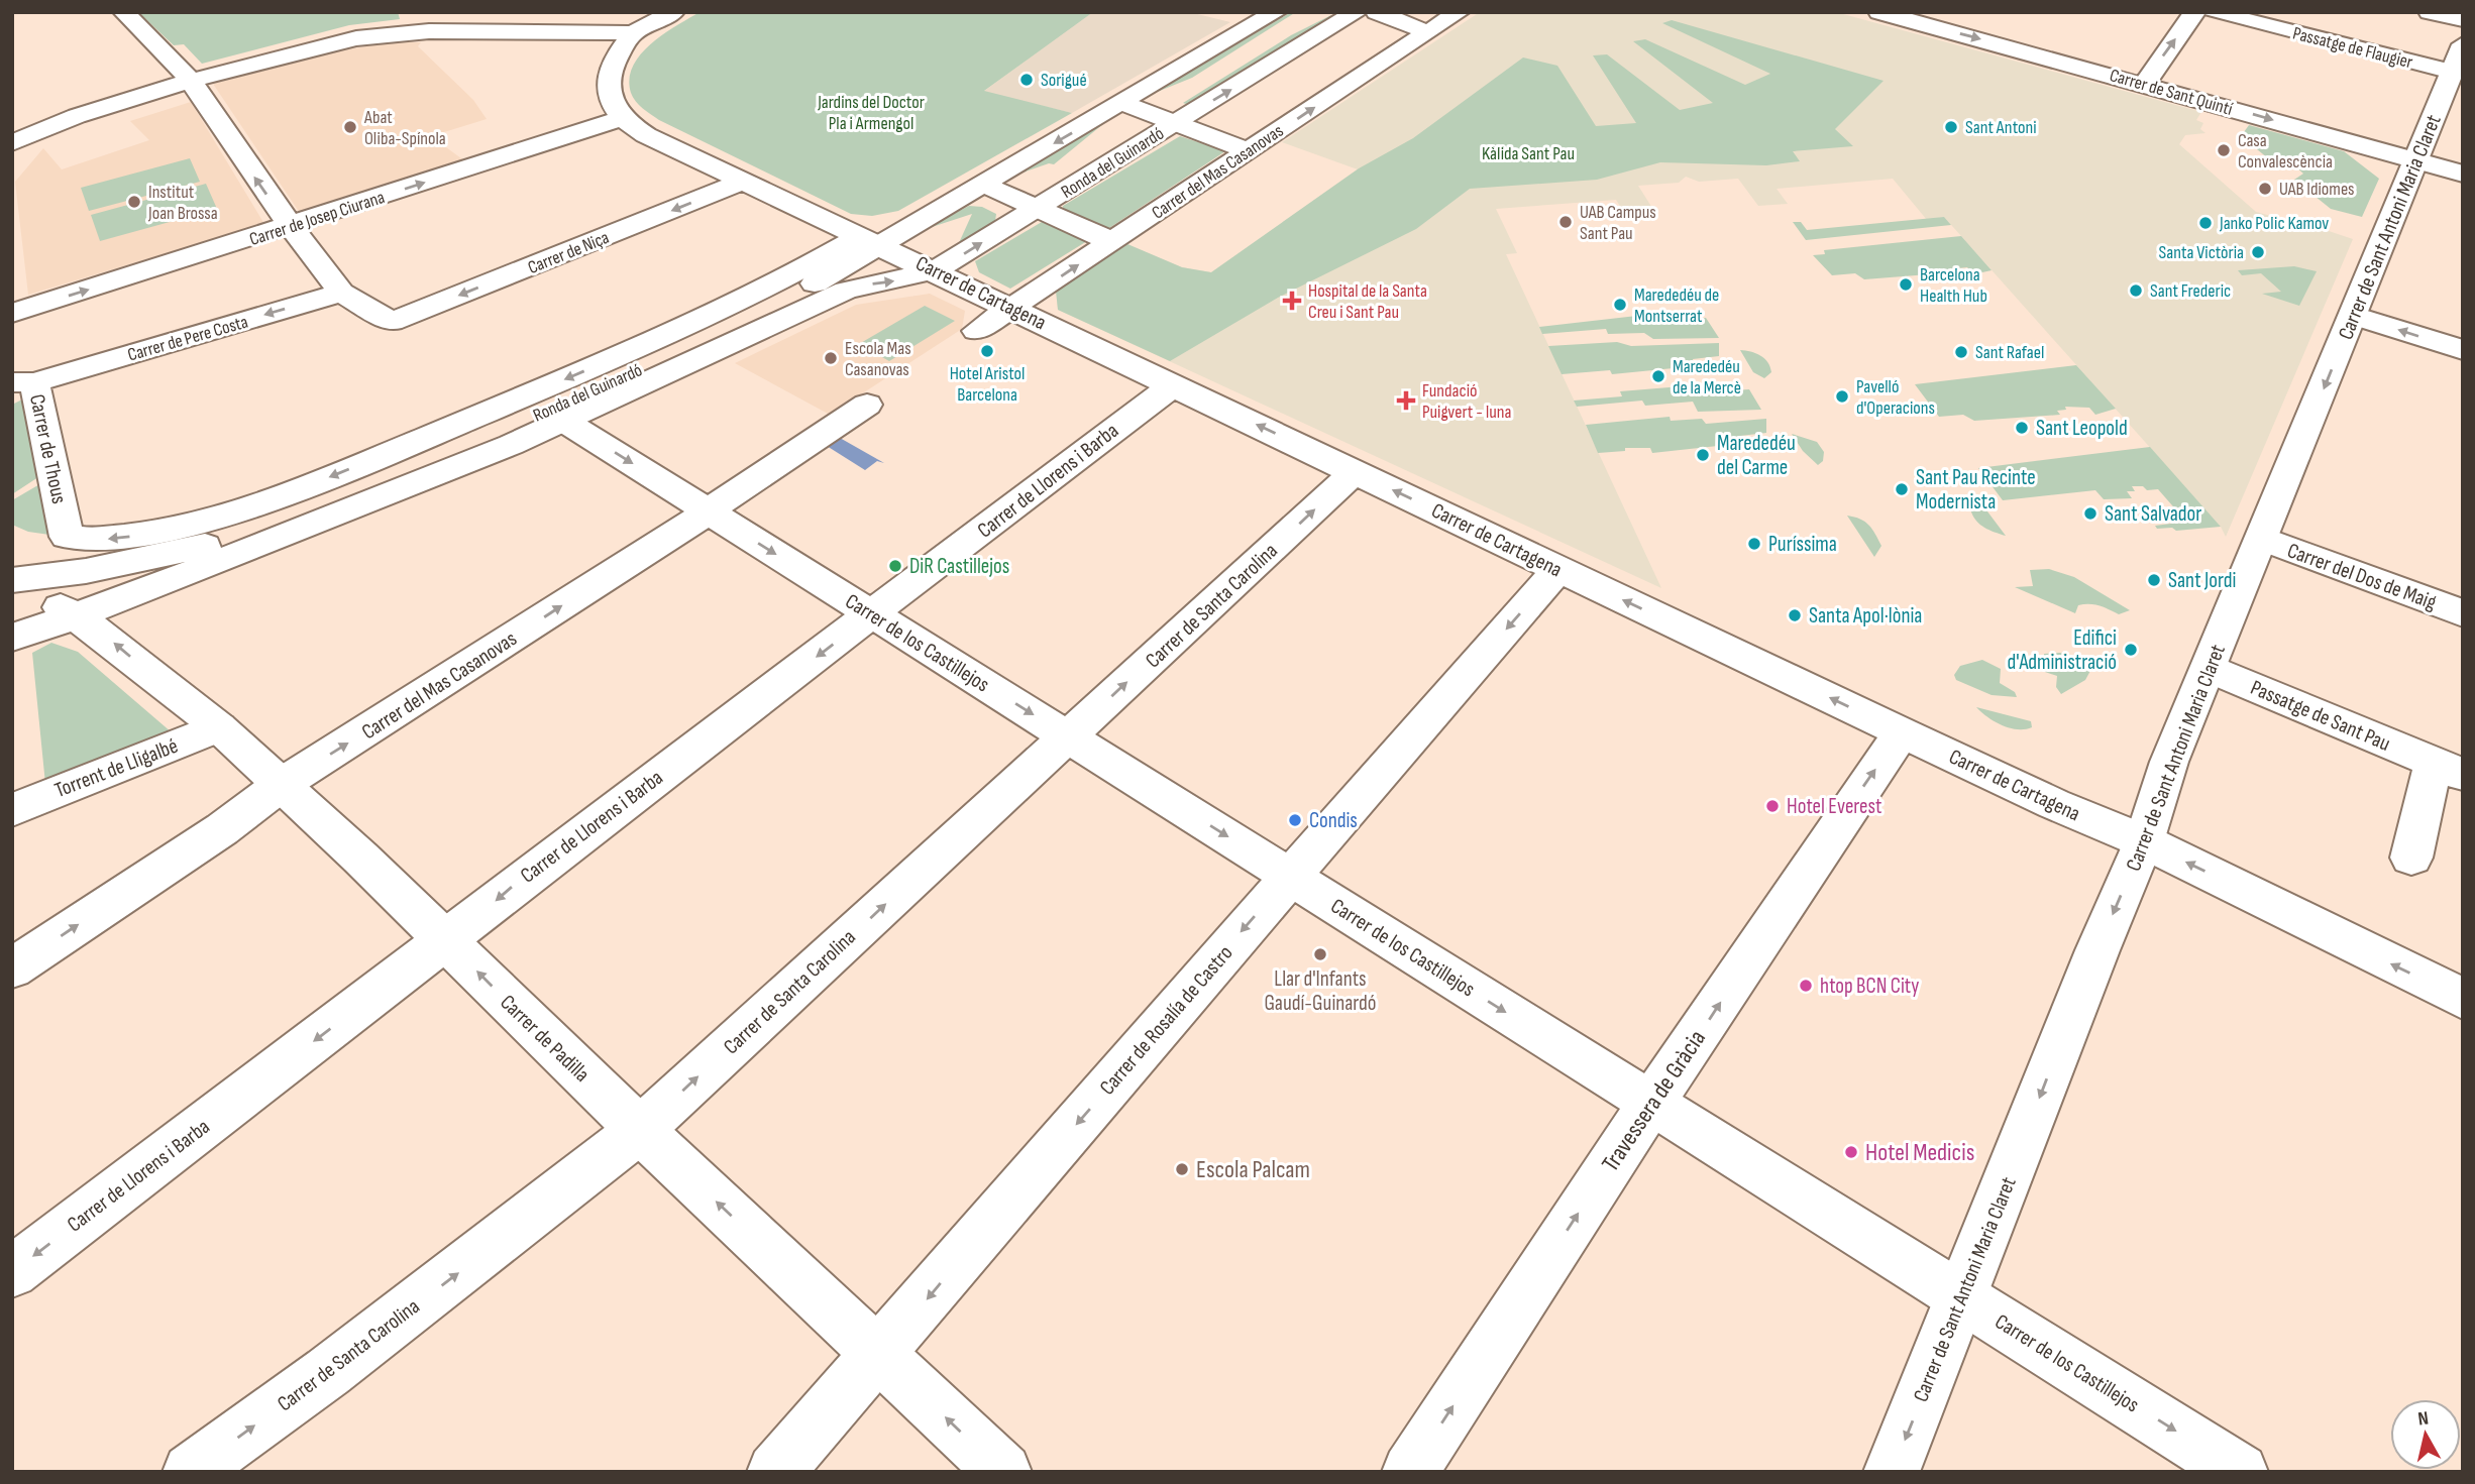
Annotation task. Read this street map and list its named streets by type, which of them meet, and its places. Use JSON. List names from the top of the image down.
{
  "streets": {
    "street": [
      "Passatge de Flaugier",
      "Carrer de Sant Quintí",
      "Ronda del Guinardó",
      "Carrer del Mas Casanovas",
      "Carrer de Josep Ciurana",
      "Carrer de Sant Antoni Maria Claret",
      "Carrer de Niça",
      "Carrer de Cartagena",
      "Carrer de Pere Costa",
      "Carrer de Thous",
      "Carrer de Llorens i Barba",
      "Carrer del Dos de Maig",
      "Carrer de Santa Carolina",
      "Carrer de los Castillejos",
      "Passatge de Sant Pau",
      "Torrent de Lligalbé",
      "Carrer de Rosalía de Castro",
      "Carrer de Padilla",
      "Travessera de Gràcia"
    ]
  },
  "crossings": [
    ["Passatge de Flaugier", "Carrer de Sant Antoni Maria Claret"],
    ["Carrer de Sant Quintí", "Carrer de Sant Antoni Maria Claret"],
    ["Ronda del Guinardó", "Carrer de Cartagena"],
    ["Ronda del Guinardó", "Carrer de Thous"],
    ["Ronda del Guinardó", "Carrer de los Castillejos"],
    ["Ronda del Guinardó", "Carrer de Padilla"],
    ["Carrer del Mas Casanovas", "Carrer de Cartagena"],
    ["Carrer del Mas Casanovas", "Carrer de los Castillejos"],
    ["Carrer del Mas Casanovas", "Carrer de Padilla"],
    ["Carrer de Josep Ciurana", "Carrer de Cartagena"],
    ["Carrer de Sant Antoni Maria Claret", "Carrer de Cartagena"],
    ["Carrer de Sant Antoni Maria Claret", "Carrer del Dos de Maig"],
    ["Carrer de Sant Antoni Maria Claret", "Carrer de los Castillejos"],
    ["Carrer de Sant Antoni Maria Claret", "Passatge de Sant Pau"],
    ["Carrer de Niça", "Carrer de Cartagena"],
    ["Carrer de Niça", "Carrer de Pere Costa"],
    ["Carrer de Cartagena", "Carrer de Llorens i Barba"],
    ["Carrer de Cartagena", "Carrer de Santa Carolina"],
    ["Carrer de Cartagena", "Carrer de Rosalía de Castro"],
    ["Carrer de Cartagena", "Travessera de Gràcia"],
    ["Carrer de Pere Costa", "Carrer de Thous"],
    ["Carrer de Llorens i Barba", "Carrer de los Castillejos"],
    ["Carrer de Llorens i Barba", "Carrer de Padilla"],
    ["Carrer de Santa Carolina", "Carrer de los Castillejos"],
    ["Carrer de Santa Carolina", "Carrer de Padilla"],
    ["Carrer de los Castillejos", "Carrer de Rosalía de Castro"],
    ["Carrer de los Castillejos", "Travessera de Gràcia"],
    ["Torrent de Lligalbé", "Carrer de Padilla"],
    ["Carrer de Rosalía de Castro", "Carrer de Padilla"]
  ],
  "one_way": [
    "Carrer de Sant Quintí",
    "Carrer del Mas Casanovas",
    "Carrer de Sant Antoni Maria Claret",
    "Carrer de Cartagena",
    "Carrer de Llorens i Barba",
    "Carrer de Santa Carolina",
    "Carrer de los Castillejos",
    "Carrer de Rosalía de Castro",
    "Carrer de Padilla",
    "Travessera de Gràcia"
  ],
  "parks": ["Jardins del Doctor Pla i Armengol", "Kàlida Sant Pau"],
  "places": {
    "other": [
      "Sorigué",
      "Abat Oliba-Spínola",
      "Sant Antoni",
      "Casa Convalescència",
      "UAB Idiomes",
      "Institut Joan Brossa",
      "UAB Campus Sant Pau",
      "Janko Polic Kamov",
      "Santa Victòria",
      "Barcelona Health Hub",
      "Sant Frederic",
      "Marededéu de Montserrat",
      "Hotel Aristol Barcelona",
      "Sant Rafael",
      "Escola Mas Casanovas",
      "Marededéu de la Mercè",
      "Pavelló d'Operacions",
      "Sant Leopold",
      "Marededéu del Carme",
      "Sant Pau Recinte Modernista",
      "Sant Salvador",
      "Puríssima",
      "DiR Castillejos",
      "Sant Jordi",
      "Santa Apol·lònia",
      "Edifici d'Administració",
      "Hotel Everest",
      "Condis",
      "Llar d'Infants Gaudí-Guinardó",
      "htop BCN City",
      "Hotel Medicis",
      "Escola Palcam"
    ],
    "health": ["Hospital de la Santa Creu i Sant Pau", "Fundació Puigvert - Iuna"]
  },
  "north": "top"
}
